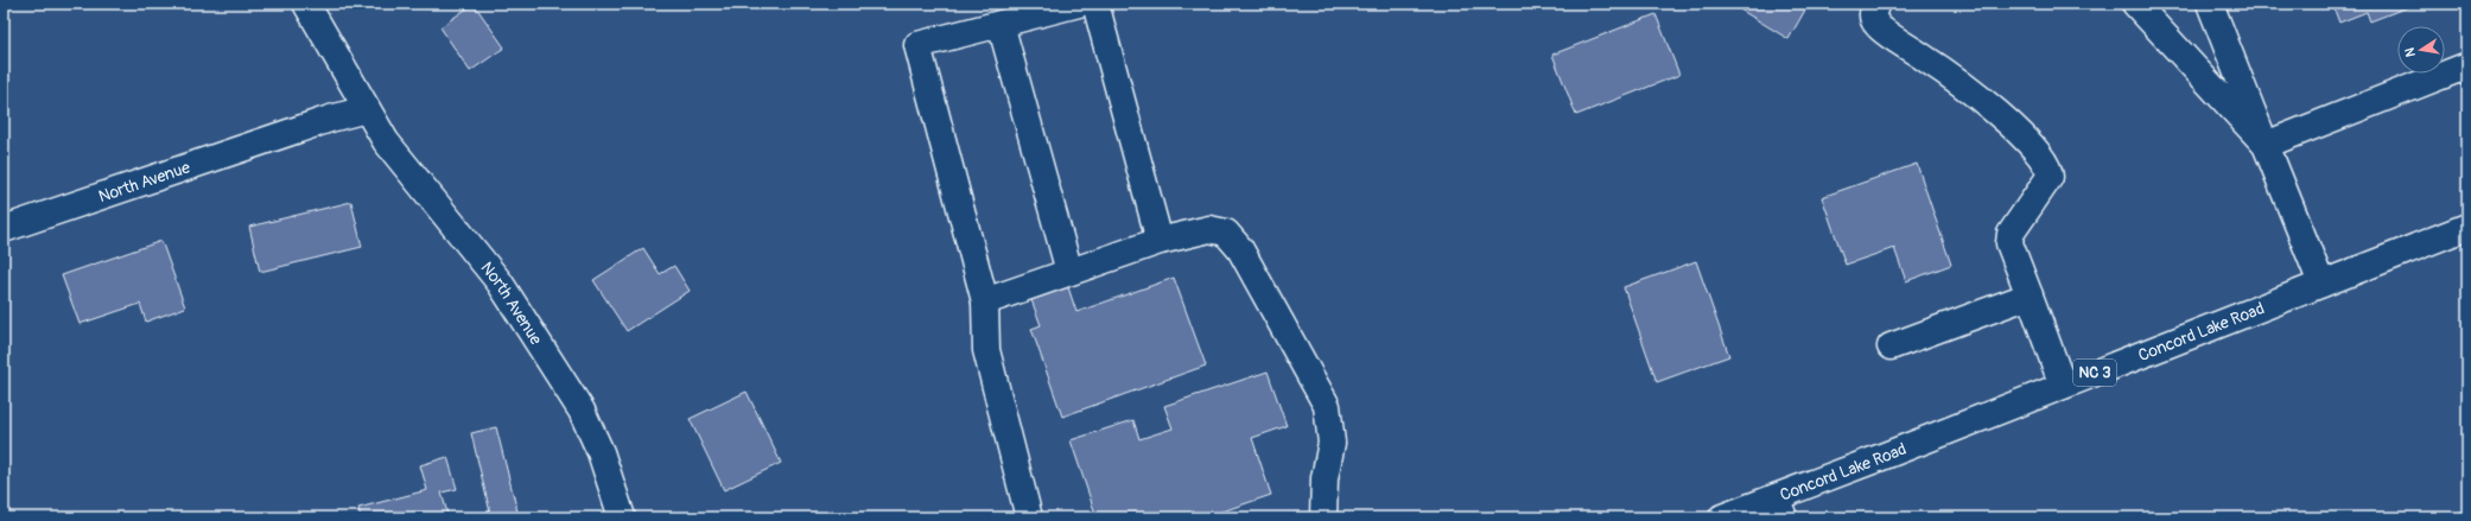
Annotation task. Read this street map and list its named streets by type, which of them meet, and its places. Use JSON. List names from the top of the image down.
{
  "streets": {
    "street": ["North Avenue", "Concord Lake Road", "NC 3"]
  },
  "north": "left"
}
